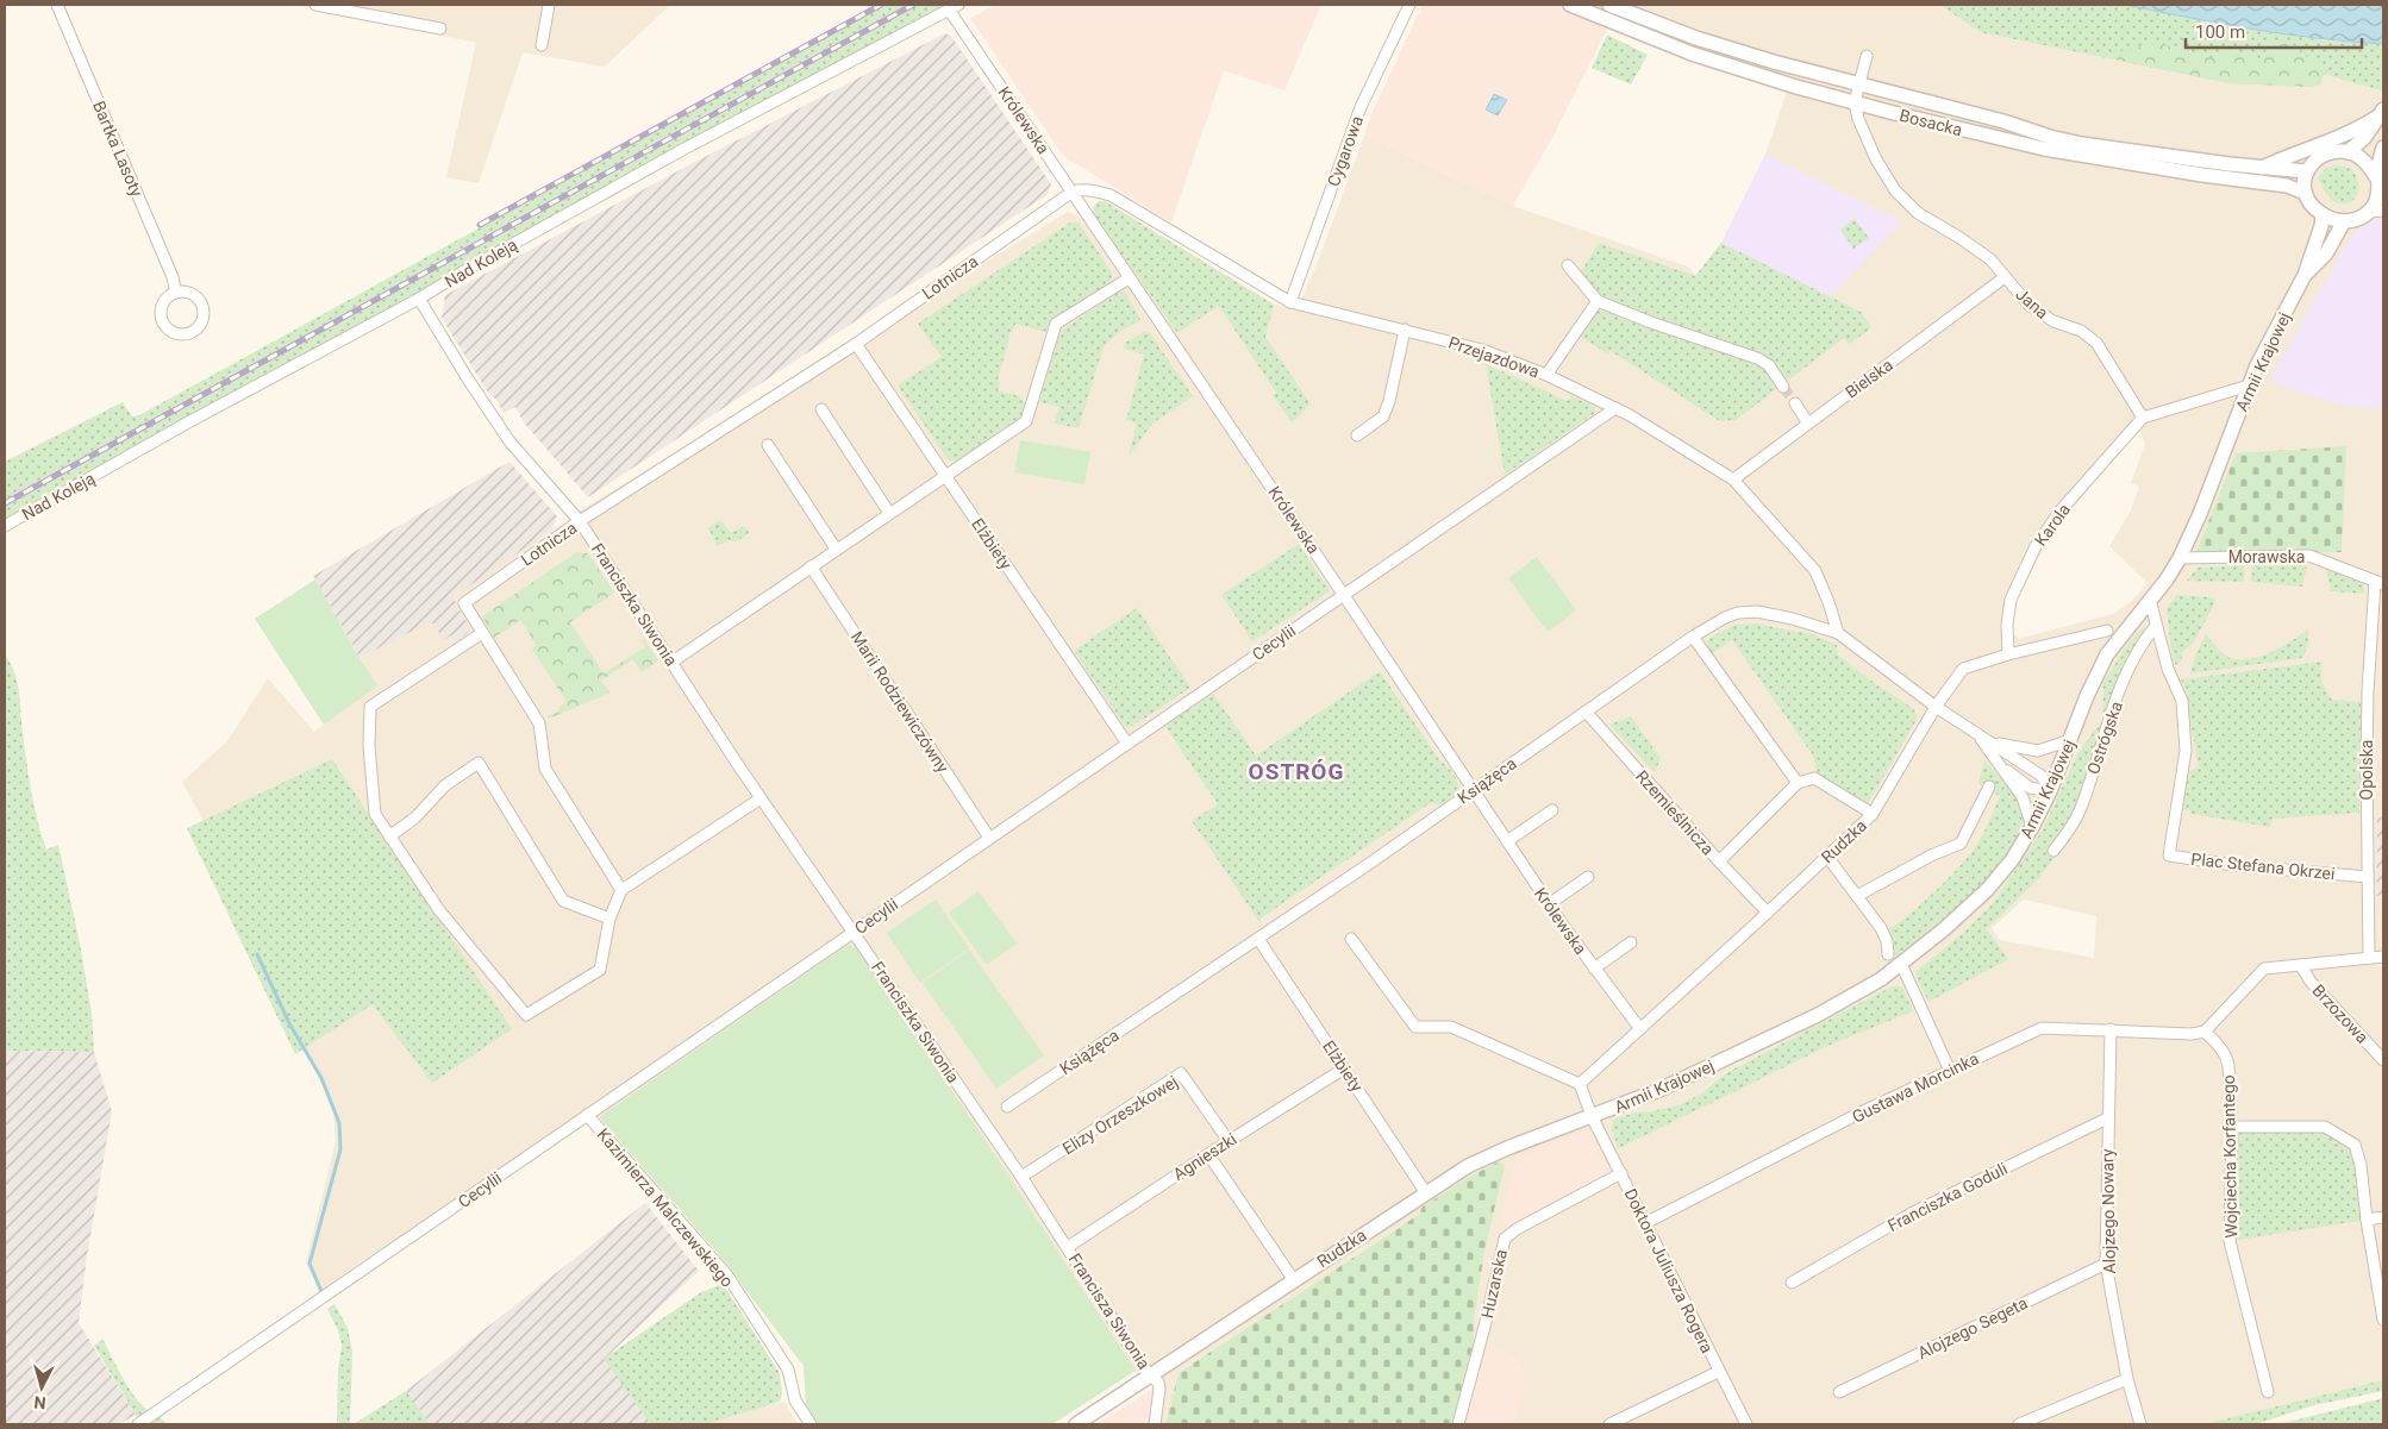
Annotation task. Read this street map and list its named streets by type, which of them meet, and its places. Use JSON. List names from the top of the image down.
{
  "streets": {
    "street": [
      "Królewska",
      "Bosacka",
      "Bartka Lasoty",
      "Cygarowa",
      "Nad Koleją",
      "Lotnicza",
      "Jana",
      "Przejazdowa",
      "Armii Krajowej",
      "Bielska",
      "Karola",
      "Elżbiety",
      "Morawska",
      "Franciszka Siwonia",
      "Cecylii",
      "Marii Rodziewiczówny",
      "Ostrógska",
      "Opolska",
      "Książęca",
      "Rzemieślnicza",
      "Rudzka",
      "Plac Stefana Okrzei",
      "Brzozowa",
      "Gustawa Morcinka",
      "Elizy Orzeszkowej",
      "Agnieszki",
      "Wojciecha Korfantego",
      "Franciszka Goduli",
      "Kazimierza Malczewskiego",
      "Alojzego Nowary",
      "Doktora Juliusza Rogera",
      "Huzarska",
      "Francisza Siwonia",
      "Alojzego Segeta"
    ]
  },
  "crossings": [
    ["Królewska", "Nad Koleją"],
    ["Królewska", "Lotnicza"],
    ["Królewska", "Przejazdowa"],
    ["Królewska", "Cecylii"],
    ["Królewska", "Książęca"],
    ["Królewska", "Rudzka"],
    ["Bosacka", "Jana"],
    ["Bosacka", "Armii Krajowej"],
    ["Cygarowa", "Przejazdowa"],
    ["Nad Koleją", "Franciszka Siwonia"],
    ["Lotnicza", "Przejazdowa"],
    ["Lotnicza", "Elżbiety"],
    ["Lotnicza", "Franciszka Siwonia"],
    ["Jana", "Bielska"],
    ["Jana", "Karola"],
    ["Przejazdowa", "Bielska"],
    ["Przejazdowa", "Cecylii"],
    ["Przejazdowa", "Książęca"],
    ["Armii Krajowej", "Morawska"],
    ["Armii Krajowej", "Książęca"],
    ["Armii Krajowej", "Rudzka"],
    ["Armii Krajowej", "Plac Stefana Okrzei"],
    ["Armii Krajowej", "Doktora Juliusza Rogera"],
    ["Karola", "Rudzka"],
    ["Elżbiety", "Cecylii"],
    ["Elżbiety", "Książęca"],
    ["Elżbiety", "Rudzka"],
    ["Elżbiety", "Agnieszki"],
    ["Morawska", "Opolska"],
    ["Franciszka Siwonia", "Cecylii"],
    ["Franciszka Siwonia", "Elizy Orzeszkowej"],
    ["Franciszka Siwonia", "Agnieszki"],
    ["Franciszka Siwonia", "Francisza Siwonia"],
    ["Cecylii", "Marii Rodziewiczówny"],
    ["Cecylii", "Kazimierza Malczewskiego"],
    ["Ostrógska", "Plac Stefana Okrzei"],
    ["Opolska", "Plac Stefana Okrzei"],
    ["Opolska", "Brzozowa"],
    ["Książęca", "Rzemieślnicza"],
    ["Książęca", "Rudzka"],
    ["Rzemieślnicza", "Rudzka"],
    ["Rudzka", "Doktora Juliusza Rogera"],
    ["Rudzka", "Francisza Siwonia"],
    ["Brzozowa", "Gustawa Morcinka"],
    ["Brzozowa", "Wojciecha Korfantego"],
    ["Gustawa Morcinka", "Wojciecha Korfantego"],
    ["Gustawa Morcinka", "Alojzego Nowary"],
    ["Gustawa Morcinka", "Doktora Juliusza Rogera"],
    ["Elizy Orzeszkowej", "Agnieszki"],
    ["Agnieszki", "Francisza Siwonia"],
    ["Franciszka Goduli", "Alojzego Nowary"],
    ["Alojzego Nowary", "Alojzego Segeta"],
    ["Doktora Juliusza Rogera", "Huzarska"]
  ],
  "districts": ["OSTRÓG"],
  "scale_bar": "100 m",
  "north": "bottom"
}
